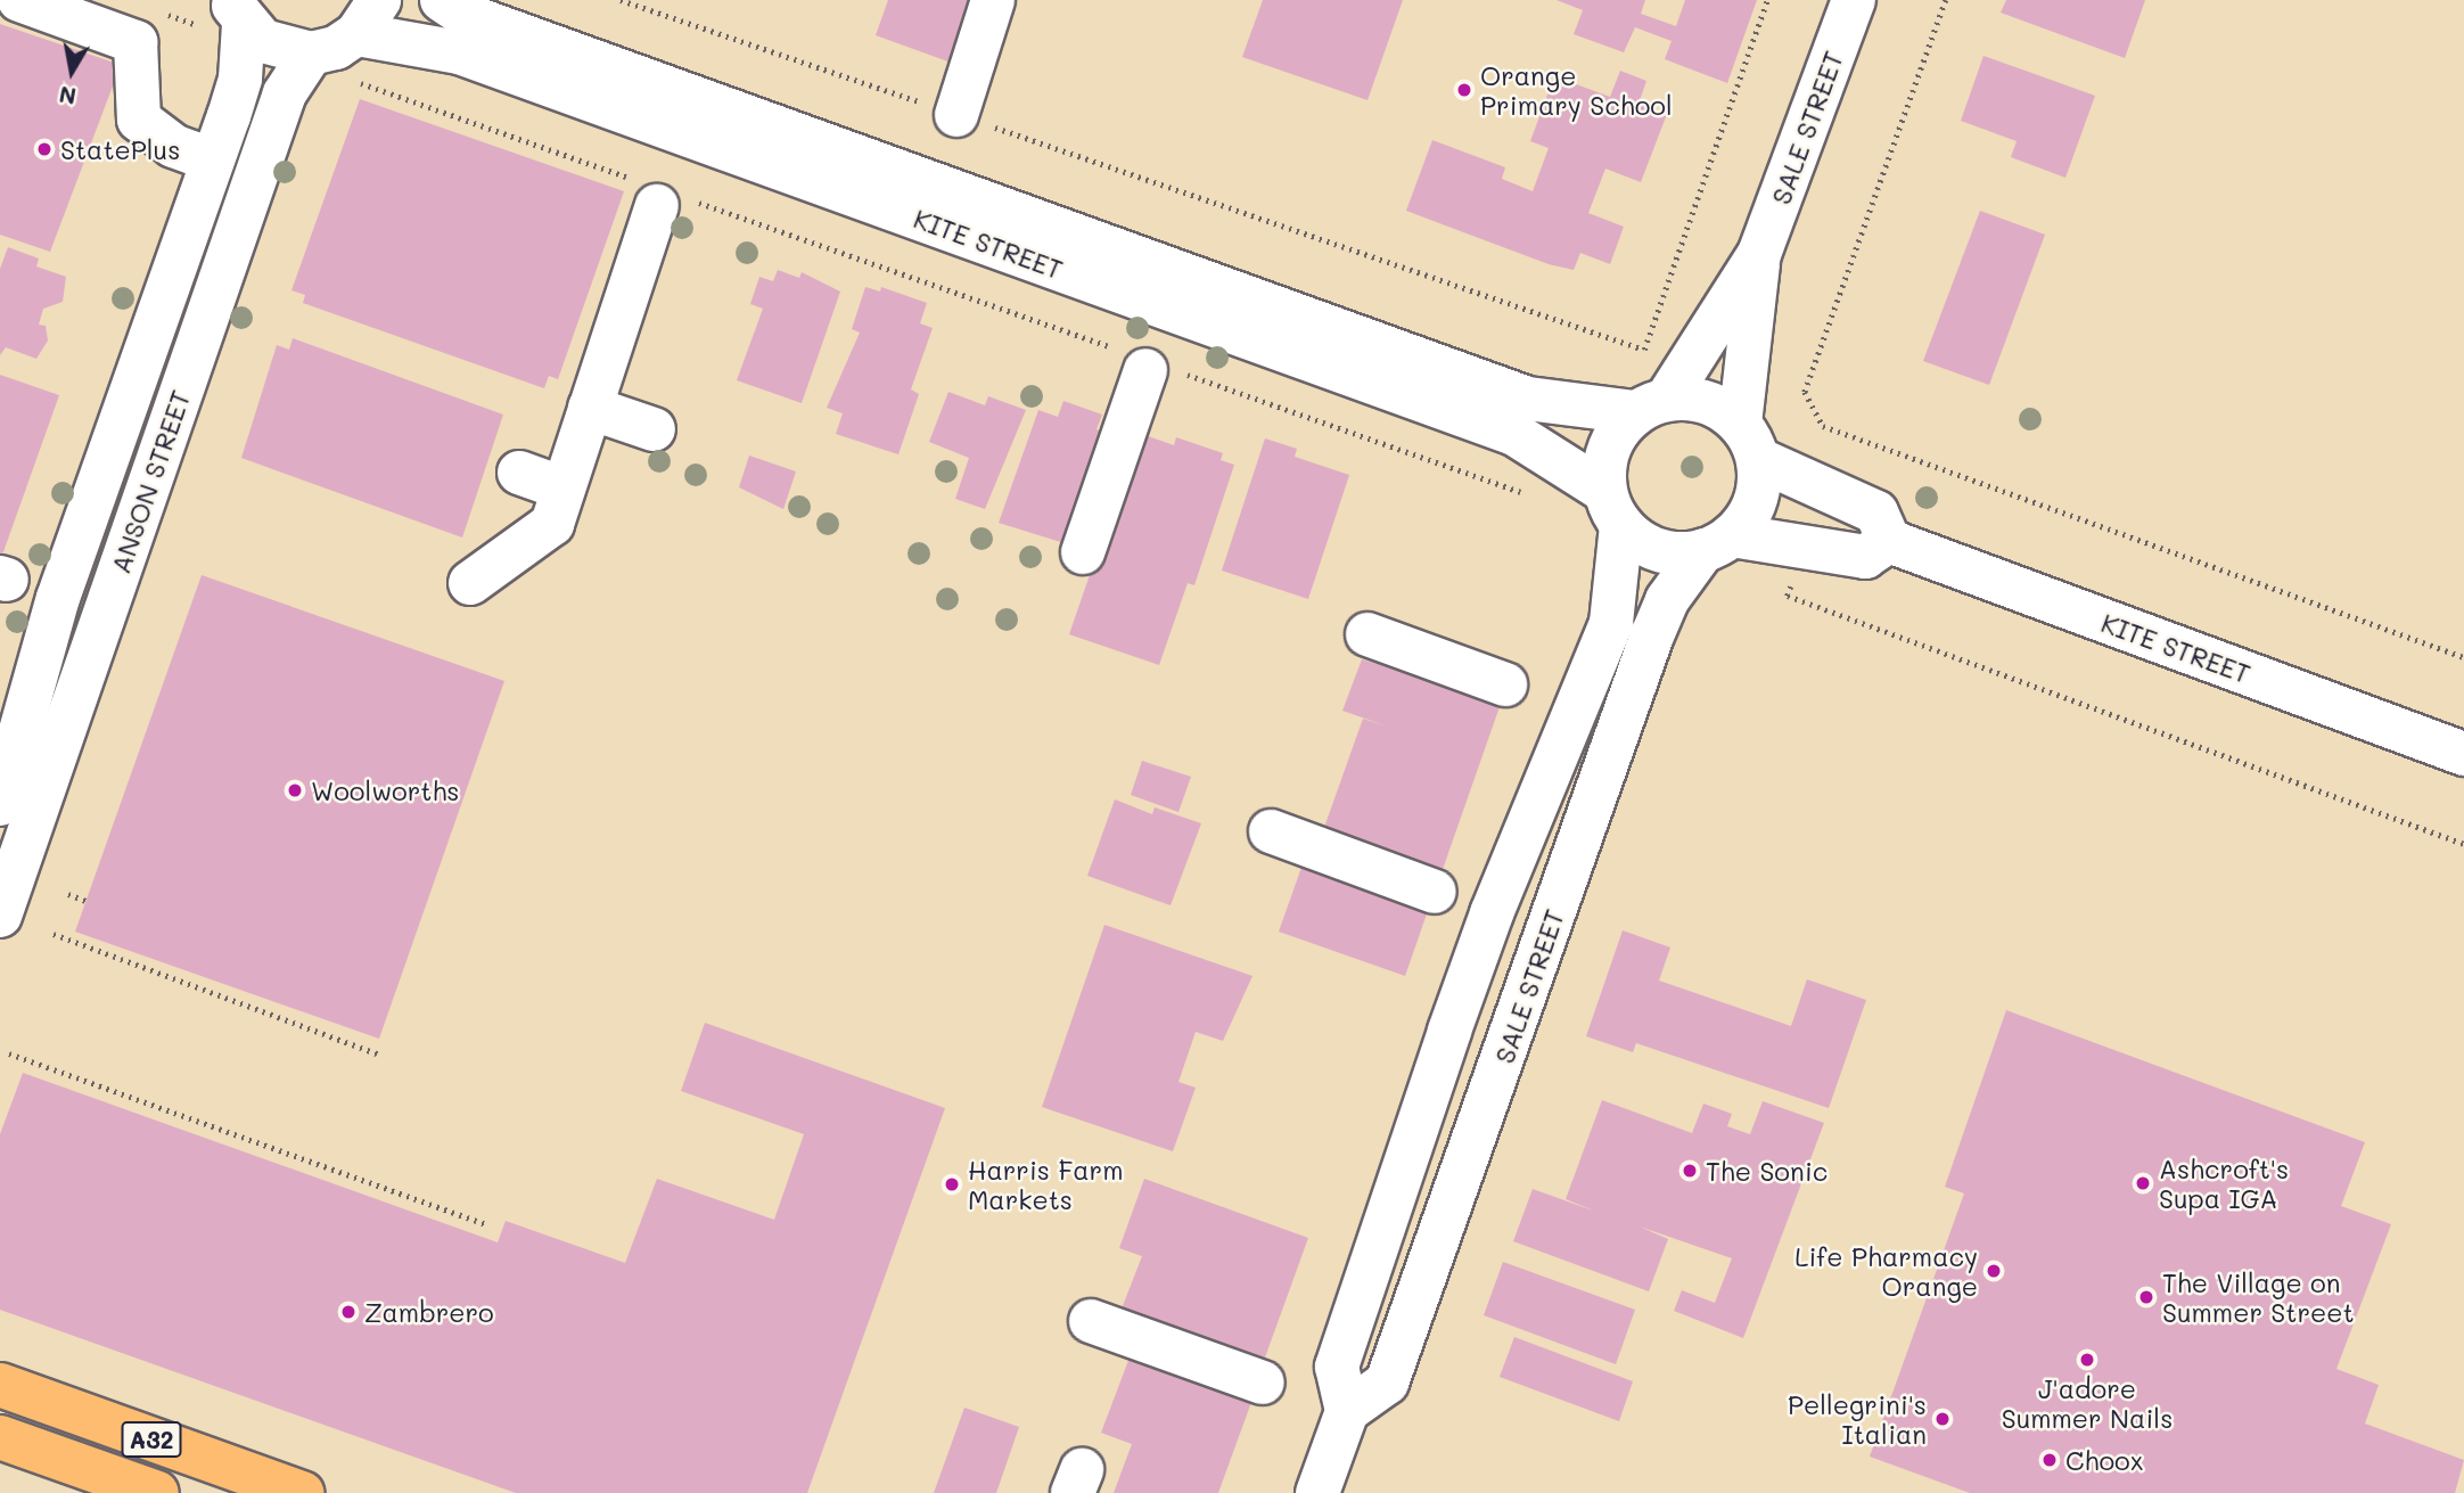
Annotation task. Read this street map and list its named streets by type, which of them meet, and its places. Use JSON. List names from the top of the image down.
{
  "streets": {
    "highway": ["A32"],
    "street": ["SALE STREET", "KITE STREET", "ANSON STREET"]
  },
  "crossings": [
    ["SALE STREET", "KITE STREET"]
  ],
  "places": [
    "Orange Primary School",
    "StatePlus",
    "Woolworths",
    "The Sonic",
    "Ashcroft's Supa IGA",
    "Harris Farm Markets",
    "Life Pharmacy Orange",
    "The Village on Summer Street",
    "Zambrero",
    "J'adore Summer Nails",
    "Pellegrini's Italian",
    "Choox"
  ],
  "north": "bottom"
}
